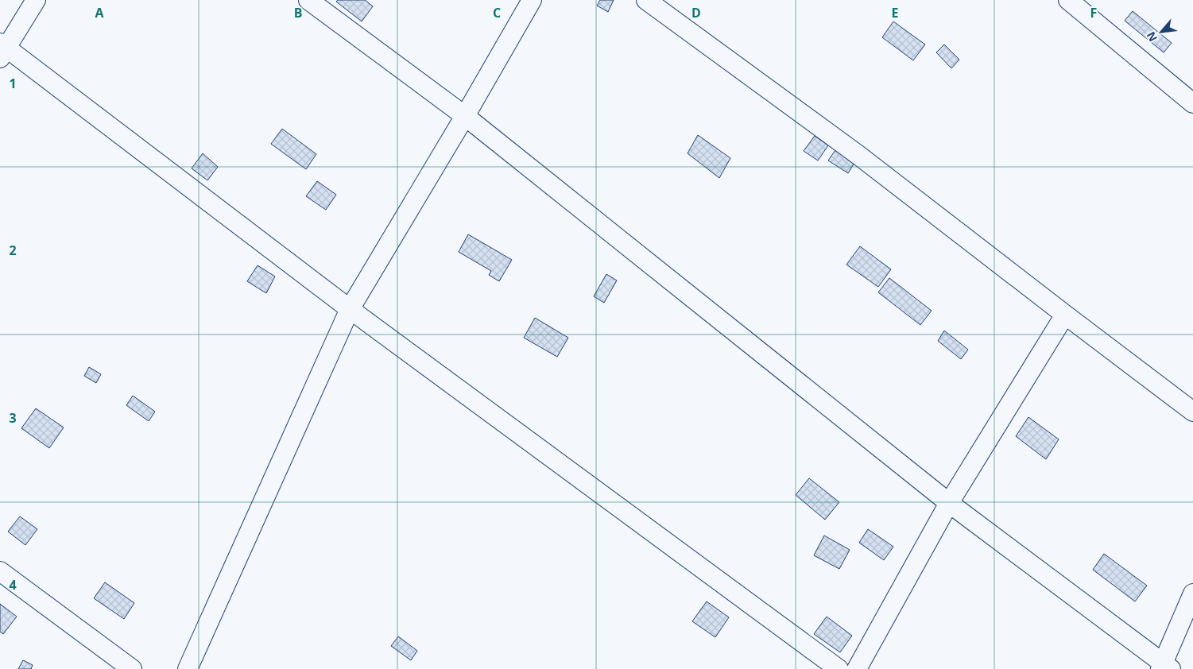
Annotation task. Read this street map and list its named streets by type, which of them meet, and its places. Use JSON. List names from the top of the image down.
{
  "north": "bottom left",
  "grid": {
    "columns": [
      "A",
      "B",
      "C",
      "D",
      "E",
      "F"
    ],
    "rows": [
      "1",
      "2",
      "3",
      "4"
    ]
  }
}
